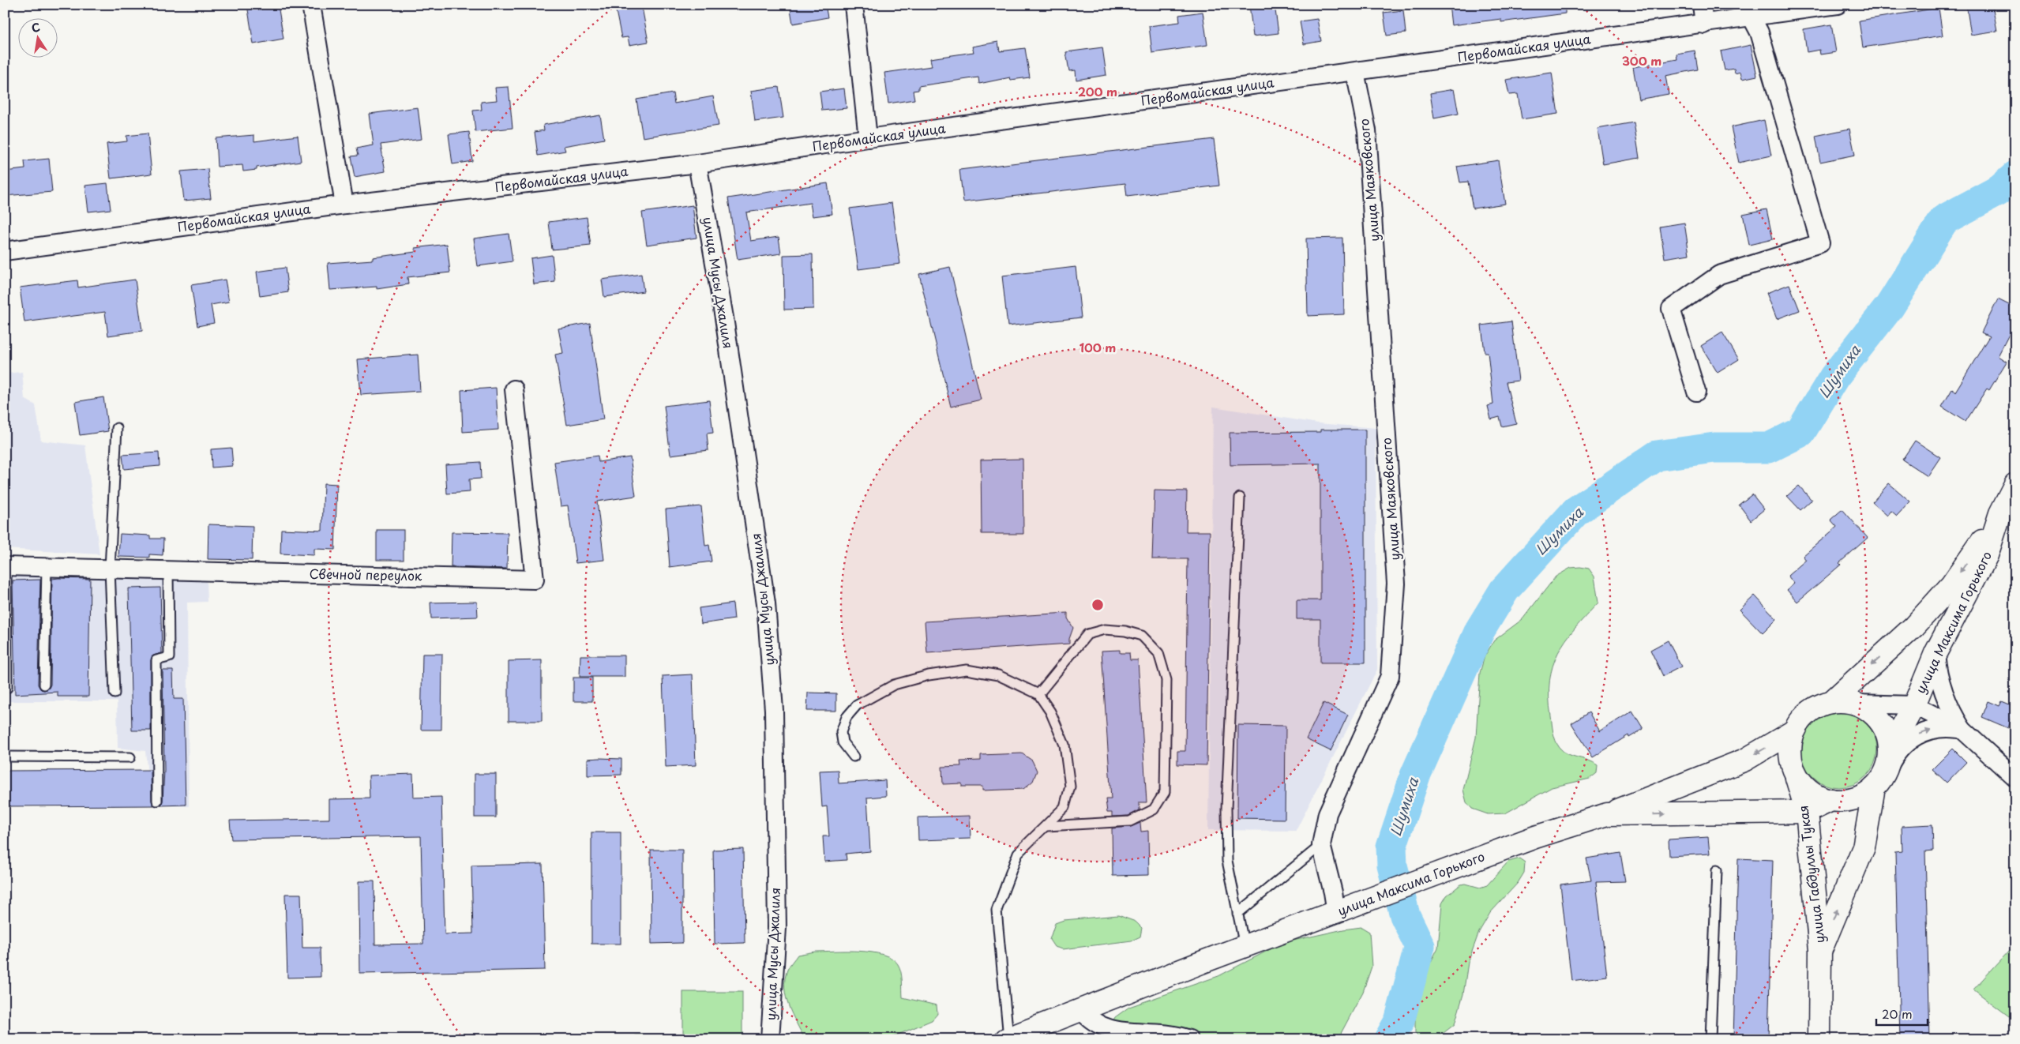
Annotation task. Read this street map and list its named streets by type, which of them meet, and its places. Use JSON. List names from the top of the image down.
{
  "streets": {
    "main road": ["улица Максима Горького", "улица Габдуллы Тукая"],
    "street": [
      "Первомайская улица",
      "улица Маяковского",
      "улица Мусы Джалиля",
      "Свечной переулок"
    ]
  },
  "crossings": [
    ["Первомайская улица", "улица Маяковского"],
    ["Первомайская улица", "улица Мусы Джалиля"],
    ["улица Маяковского", "улица Максима Горького"],
    ["улица Максима Горького", "улица Габдуллы Тукая"]
  ],
  "water": ["Шумиха"],
  "scale_bar": "20 m",
  "north": "top",
  "rings": ["300 m", "200 m", "100 m"]
}
